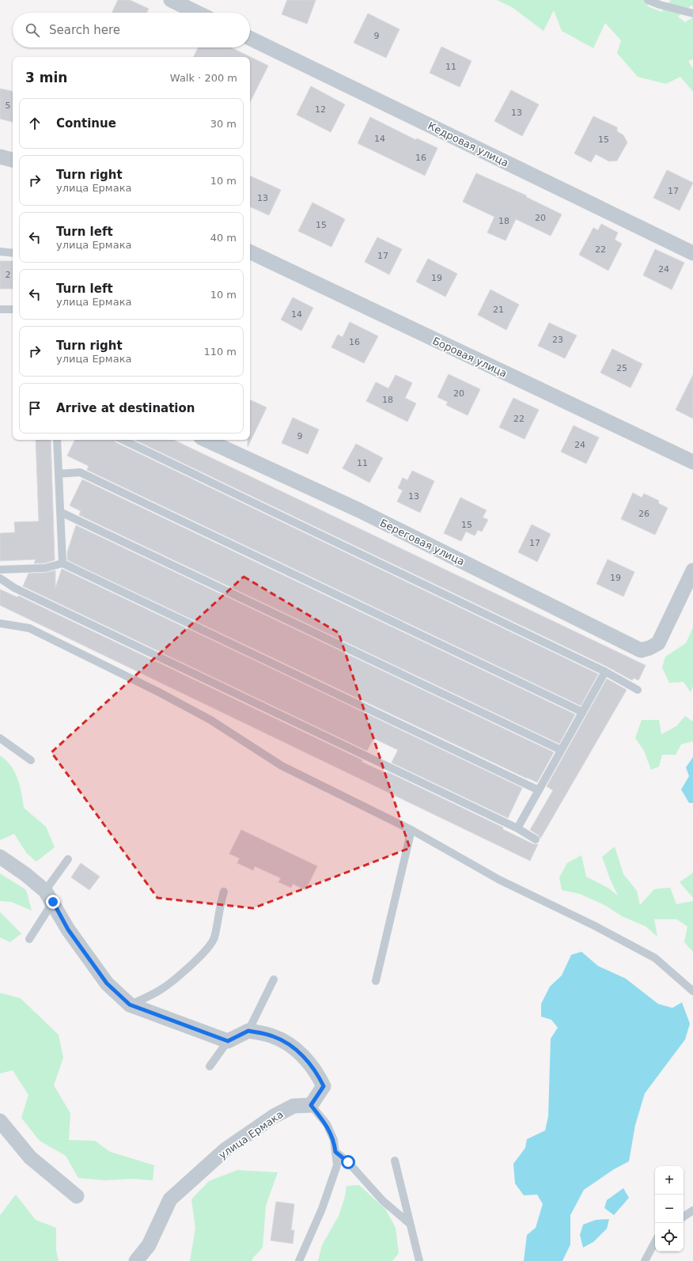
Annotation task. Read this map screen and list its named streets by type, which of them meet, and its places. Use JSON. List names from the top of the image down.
{
  "streets": {
    "street": [
      "Кедровая улица",
      "Боровая улица",
      "Береговая улица",
      "улица Ермака"
    ]
  },
  "house_numbers": [
    "9",
    "11",
    "5",
    "12",
    "13",
    "14",
    "15",
    "16",
    "17",
    "13",
    "20",
    "18",
    "15",
    "22",
    "17",
    "24",
    "2",
    "19",
    "21",
    "14",
    "23",
    "16",
    "25",
    "20",
    "18",
    "22",
    "9",
    "24",
    "11",
    "13",
    "26",
    "15",
    "17",
    "19"
  ],
  "page": {
    "search": "Search here",
    "heading": ["3 min", "Walk · 200 m"],
    "list": [
      ["Continue", "30 m"],
      ["Turn right", "улица Ермака", "10 m"],
      ["Turn left", "улица Ермака", "40 m"],
      ["Turn left", "улица Ермака", "10 m"],
      ["Turn right", "улица Ермака", "110 m"],
      "Arrive at destination"
    ],
    "map_buttons": ["+", "−"]
  }
}
